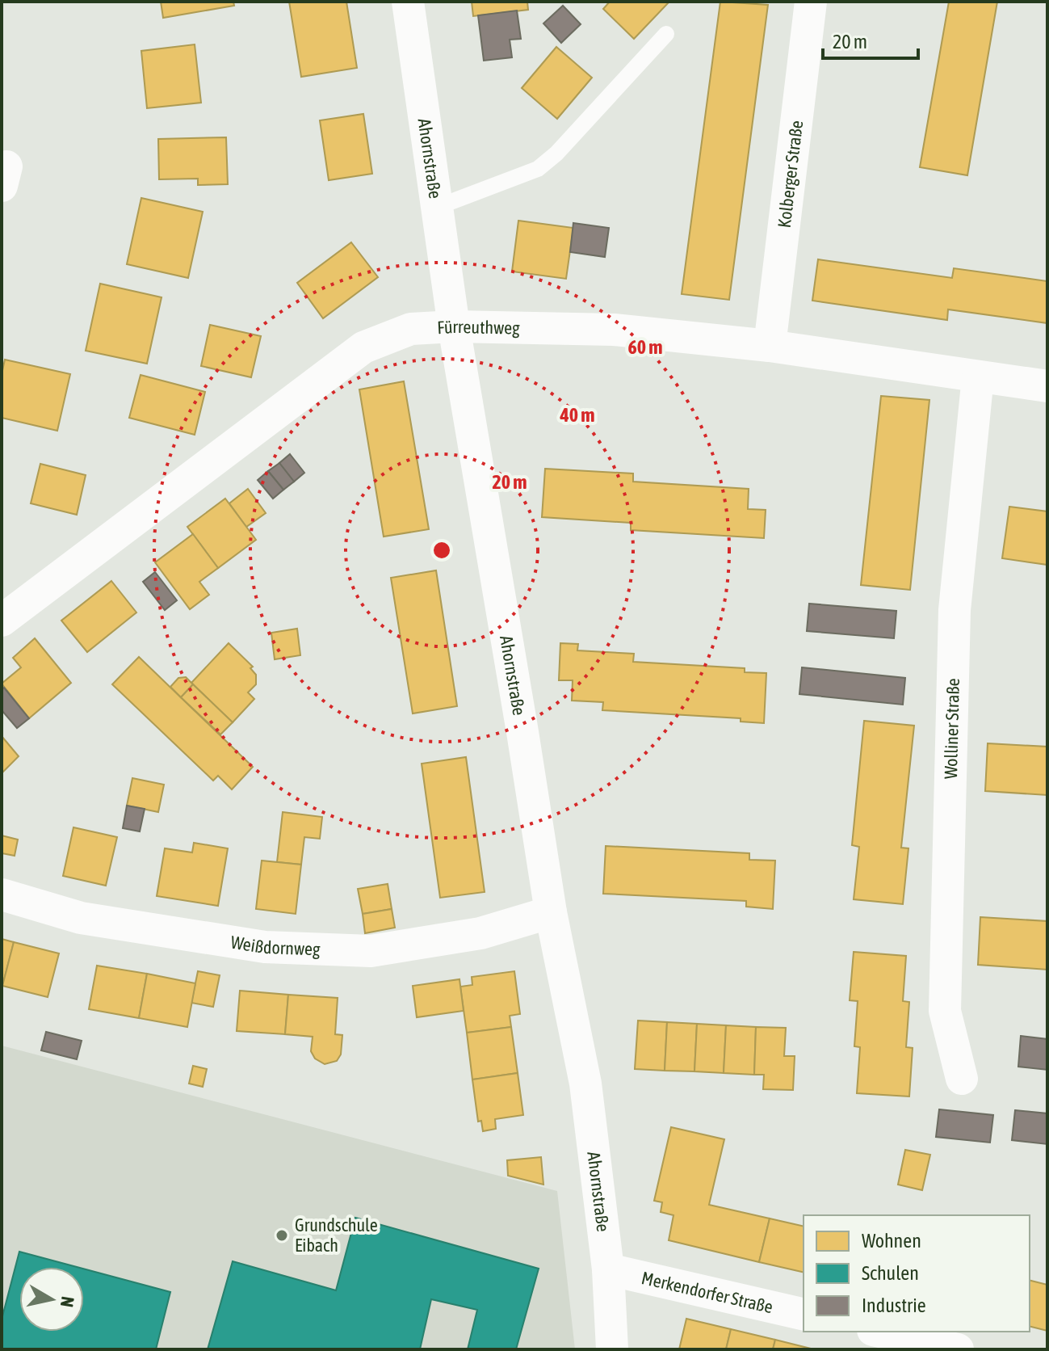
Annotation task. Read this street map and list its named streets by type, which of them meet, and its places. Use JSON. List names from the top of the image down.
{
  "streets": {
    "street": [
      "Ahornstraße",
      "Kolberger Straße",
      "Fürreuthweg",
      "Wolliner Straße",
      "Weißdornweg",
      "Merkendorfer Straße"
    ]
  },
  "crossings": [
    ["Ahornstraße", "Fürreuthweg"],
    ["Ahornstraße", "Weißdornweg"],
    ["Ahornstraße", "Merkendorfer Straße"],
    ["Kolberger Straße", "Fürreuthweg"],
    ["Fürreuthweg", "Wolliner Straße"]
  ],
  "places": ["Grundschule Eibach"],
  "legend": ["Wohnen", "Schulen", "Industrie"],
  "scale_bar": "20 m",
  "north": "right",
  "rings": ["60 m", "40 m", "20 m"]
}
